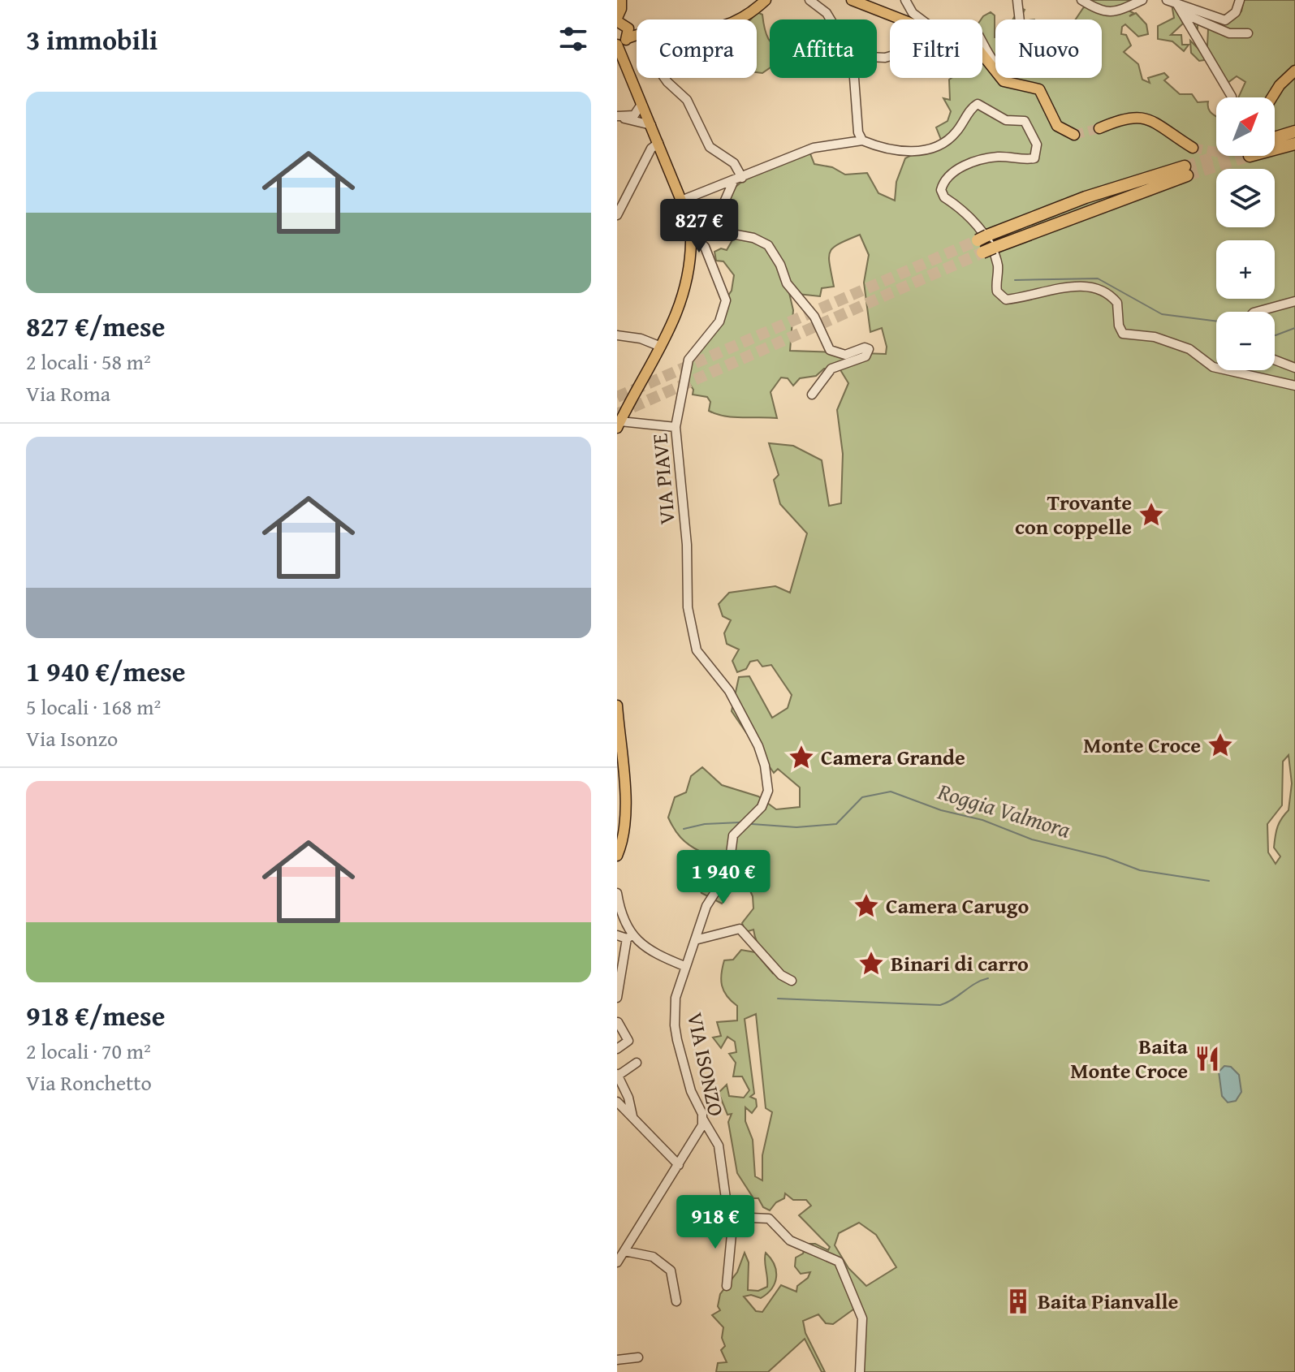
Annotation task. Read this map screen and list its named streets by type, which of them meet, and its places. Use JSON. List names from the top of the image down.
{
  "streets": {
    "street": ["VIA PIAVE", "VIA ISONZO"]
  },
  "crossings": [
    ["VIA PIAVE", "VIA ISONZO"]
  ],
  "water": ["Roggia Valmora"],
  "places": {
    "place": [
      "Trovante con coppelle",
      "Monte Croce",
      "Camera Grande",
      "Camera Carugo",
      "Binari di carro"
    ],
    "restaurant": ["Baita Monte Croce"],
    "building": ["Baita Pianvalle"]
  },
  "north": "top right",
  "page": {
    "heading": "3 immobili",
    "chip": [
      "Compra",
      "Affitta",
      "Filtri",
      "Nuovo"
    ],
    "list": [
      {
        "name": "827 €/mese",
        "note": "2 locali · 58 m² · Via Roma"
      },
      {
        "name": "1 940 €/mese",
        "note": "5 locali · 168 m² · Via Isonzo"
      },
      {
        "name": "918 €/mese",
        "note": "2 locali · 70 m² · Via Ronchetto"
      }
    ],
    "map_buttons": ["+", "−"],
    "price": ["827 €", "1 940 €", "918 €"]
  }
}
